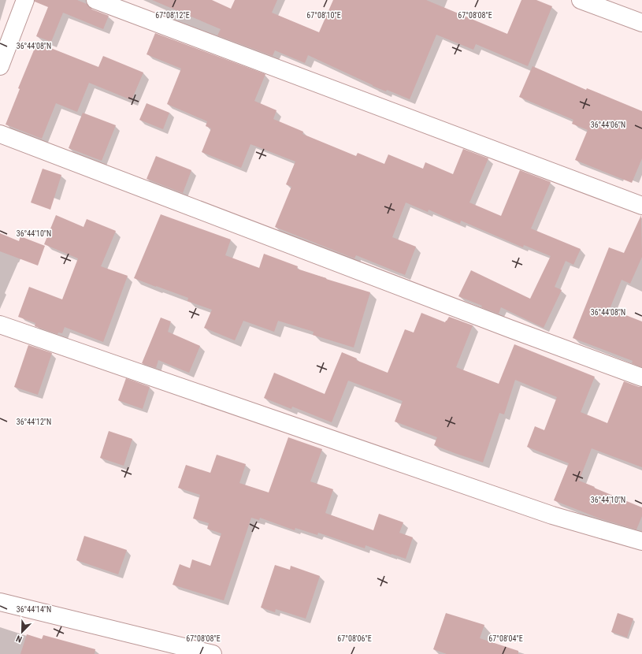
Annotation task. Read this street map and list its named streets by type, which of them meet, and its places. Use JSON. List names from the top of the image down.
{
  "north": "bottom left",
  "coordinates": [
    "67°08'08\"E",
    "67°08'12\"E",
    "67°08'10\"E",
    "36°44'08\"N",
    "36°44'06\"N",
    "36°44'10\"N",
    "36°44'12\"N",
    "36°44'14\"N",
    "67°08'06\"E",
    "67°08'04\"E"
  ]
}
